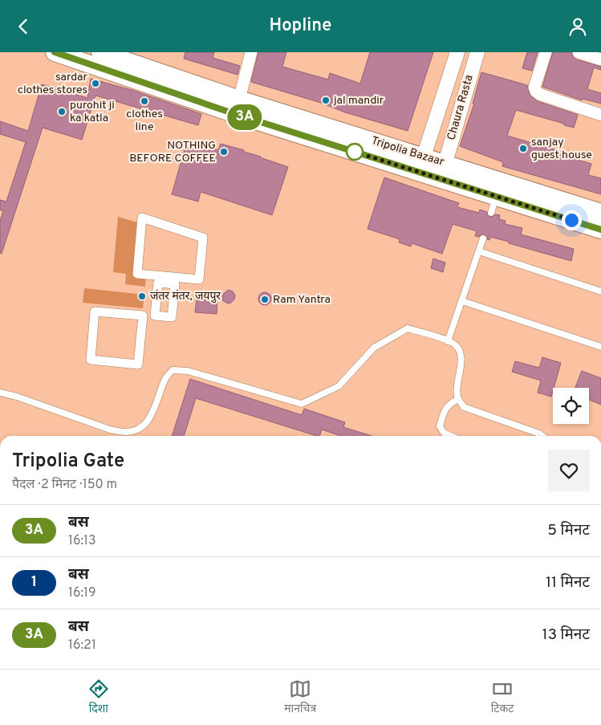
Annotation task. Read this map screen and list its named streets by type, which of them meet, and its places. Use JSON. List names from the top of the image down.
{
  "streets": {
    "main road": ["Tripolia Bazaar"],
    "street": ["Chaura Rasta"]
  },
  "crossings": [
    ["Chaura Rasta", "Tripolia Bazaar"]
  ],
  "places": [
    "sardar clothes stores",
    "jal mandir",
    "clothes line",
    "purohit ji ka katla",
    "sanjay guest house",
    "NOTHING BEFORE COFFEE",
    "जंतर मंतर, जयपुर",
    "Ram Yantra"
  ],
  "lines": ["bus line 3A"],
  "page": {
    "header": "Hopline",
    "on_map": "3A",
    "heading": ["Tripolia Gate", "पैदल · 2 मिनट · 150 m"],
    "list": [
      {
        "mark": "3A",
        "name": "बस",
        "note": "16:13",
        "value": "5 मिनट"
      },
      {
        "mark": "1",
        "name": "बस",
        "note": "16:19",
        "value": "11 मिनट"
      },
      {
        "mark": "3A",
        "name": "बस",
        "note": "16:21",
        "value": "13 मिनट"
      }
    ],
    "tabs": ["दिशा", "मानचित्र", "टिकट"]
  }
}
